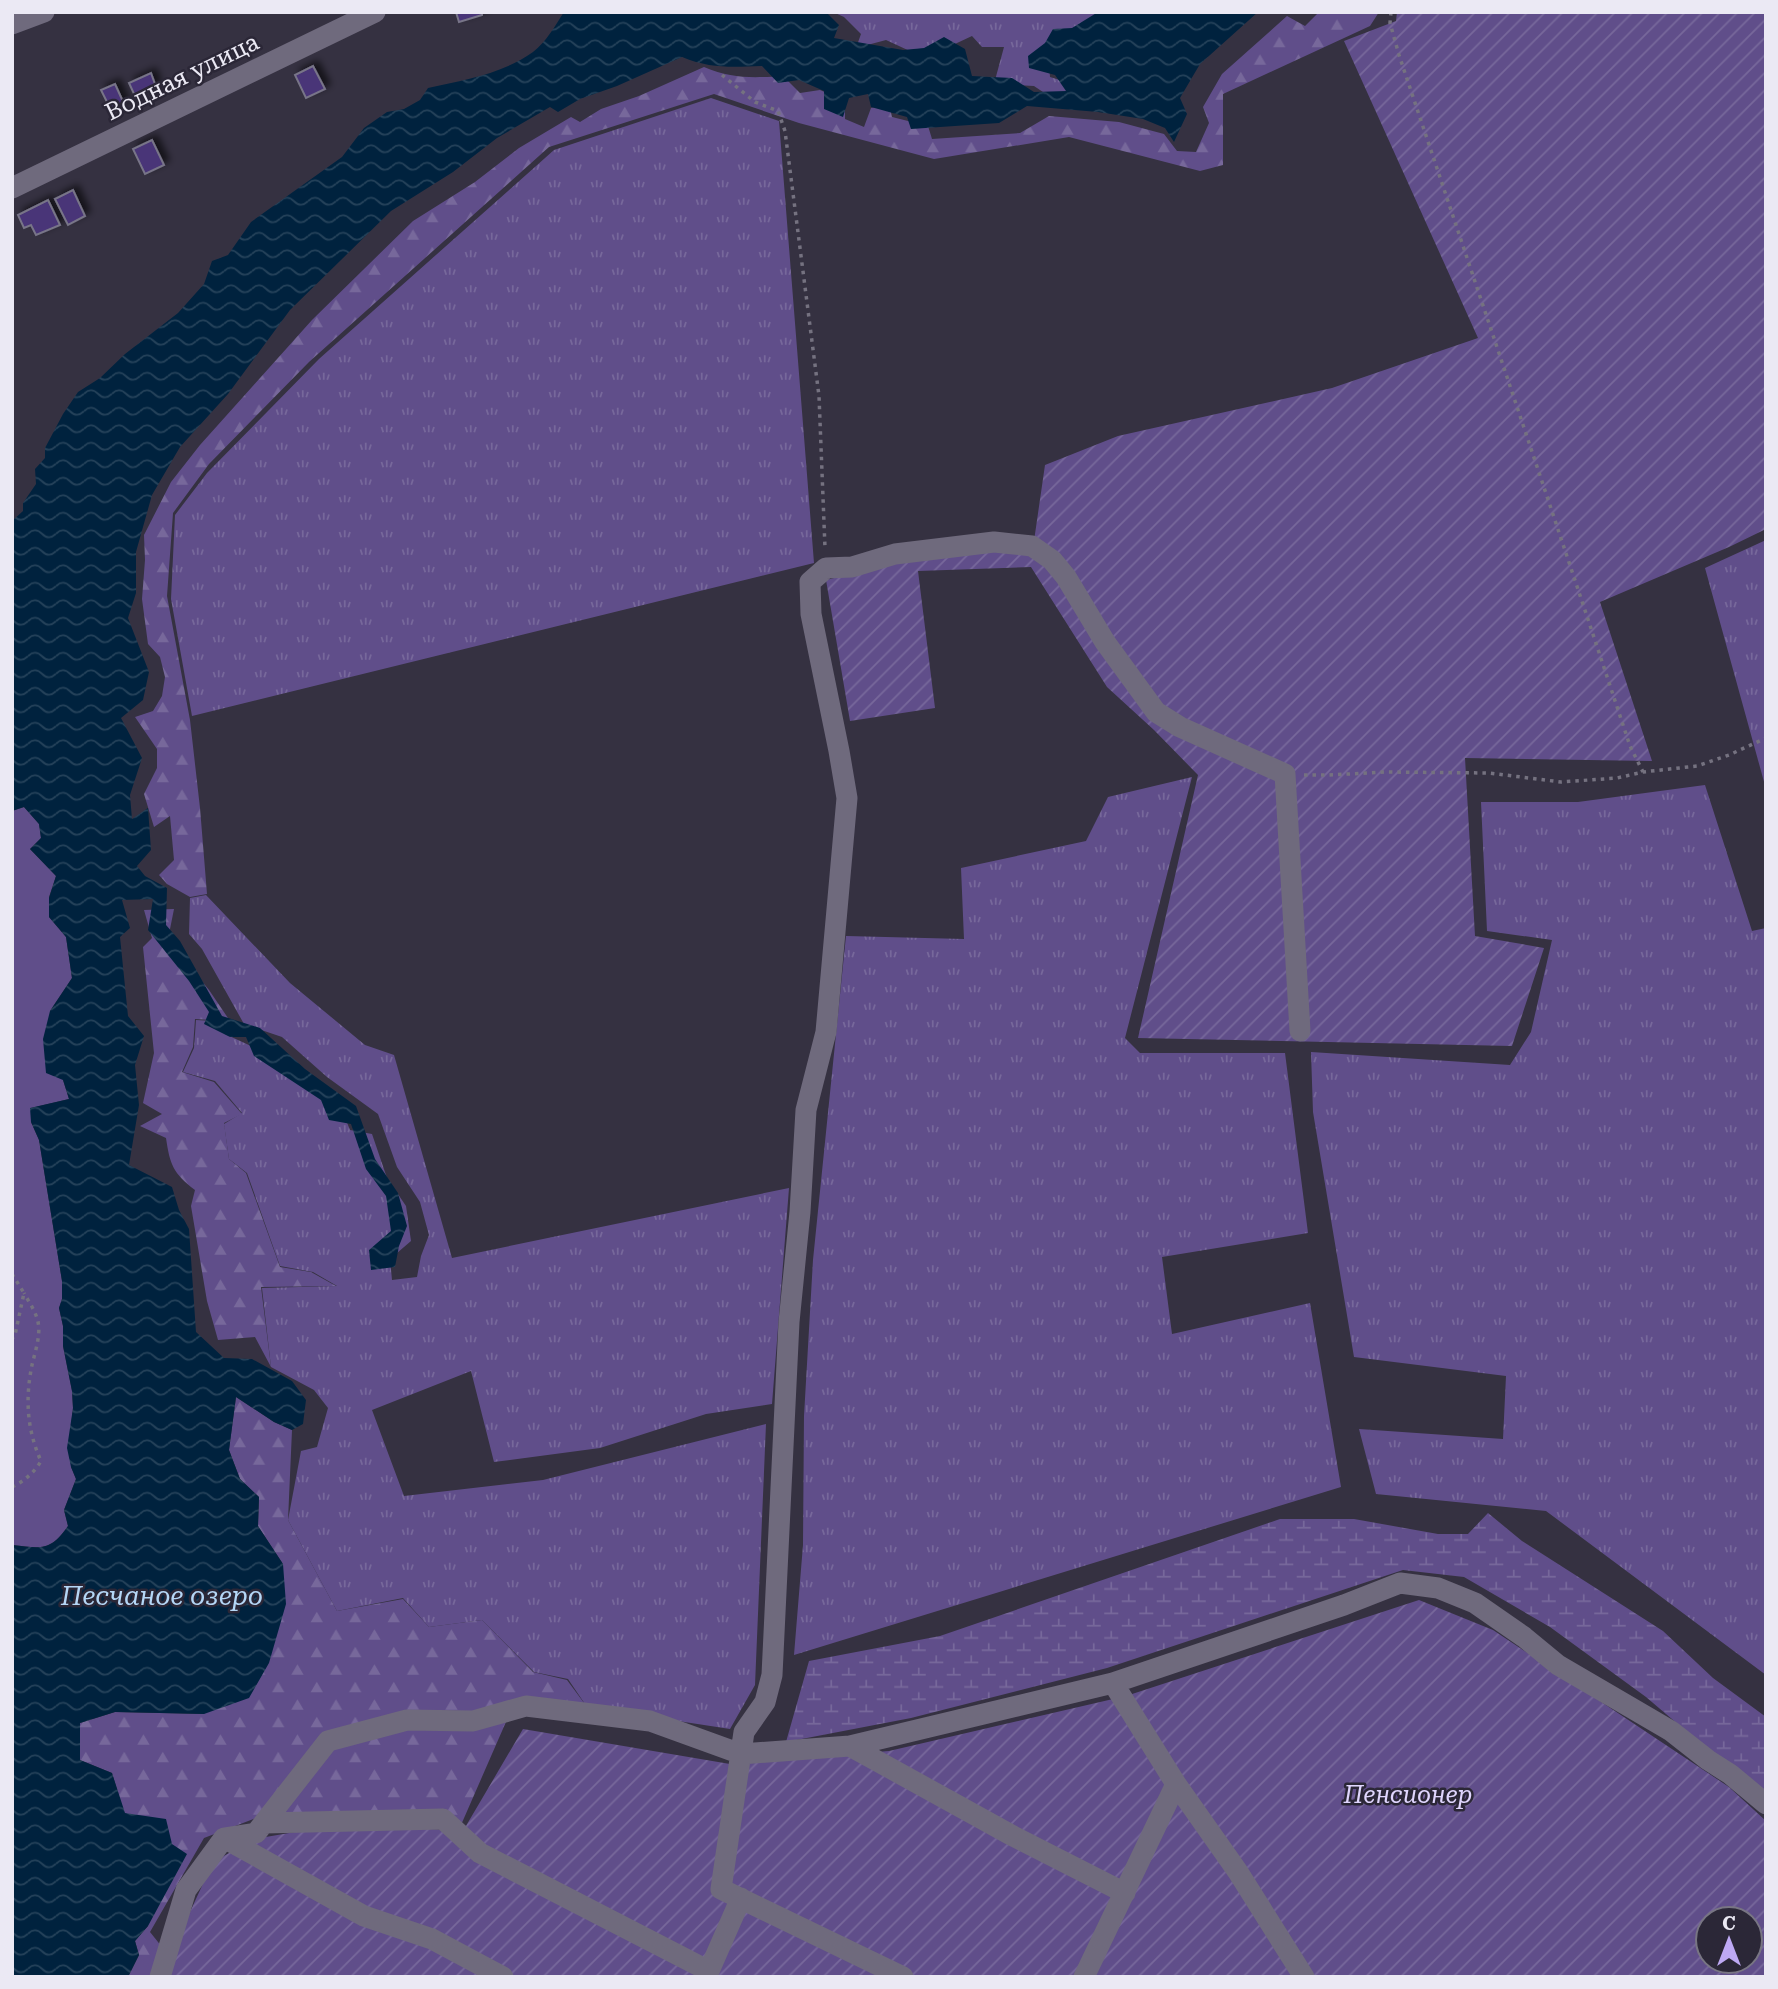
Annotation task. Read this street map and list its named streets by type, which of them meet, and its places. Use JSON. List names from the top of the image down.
{
  "streets": {
    "street": ["Водная улица"]
  },
  "water": ["Песчаное озеро"],
  "parks": ["Пенсионер"],
  "north": "top"
}
